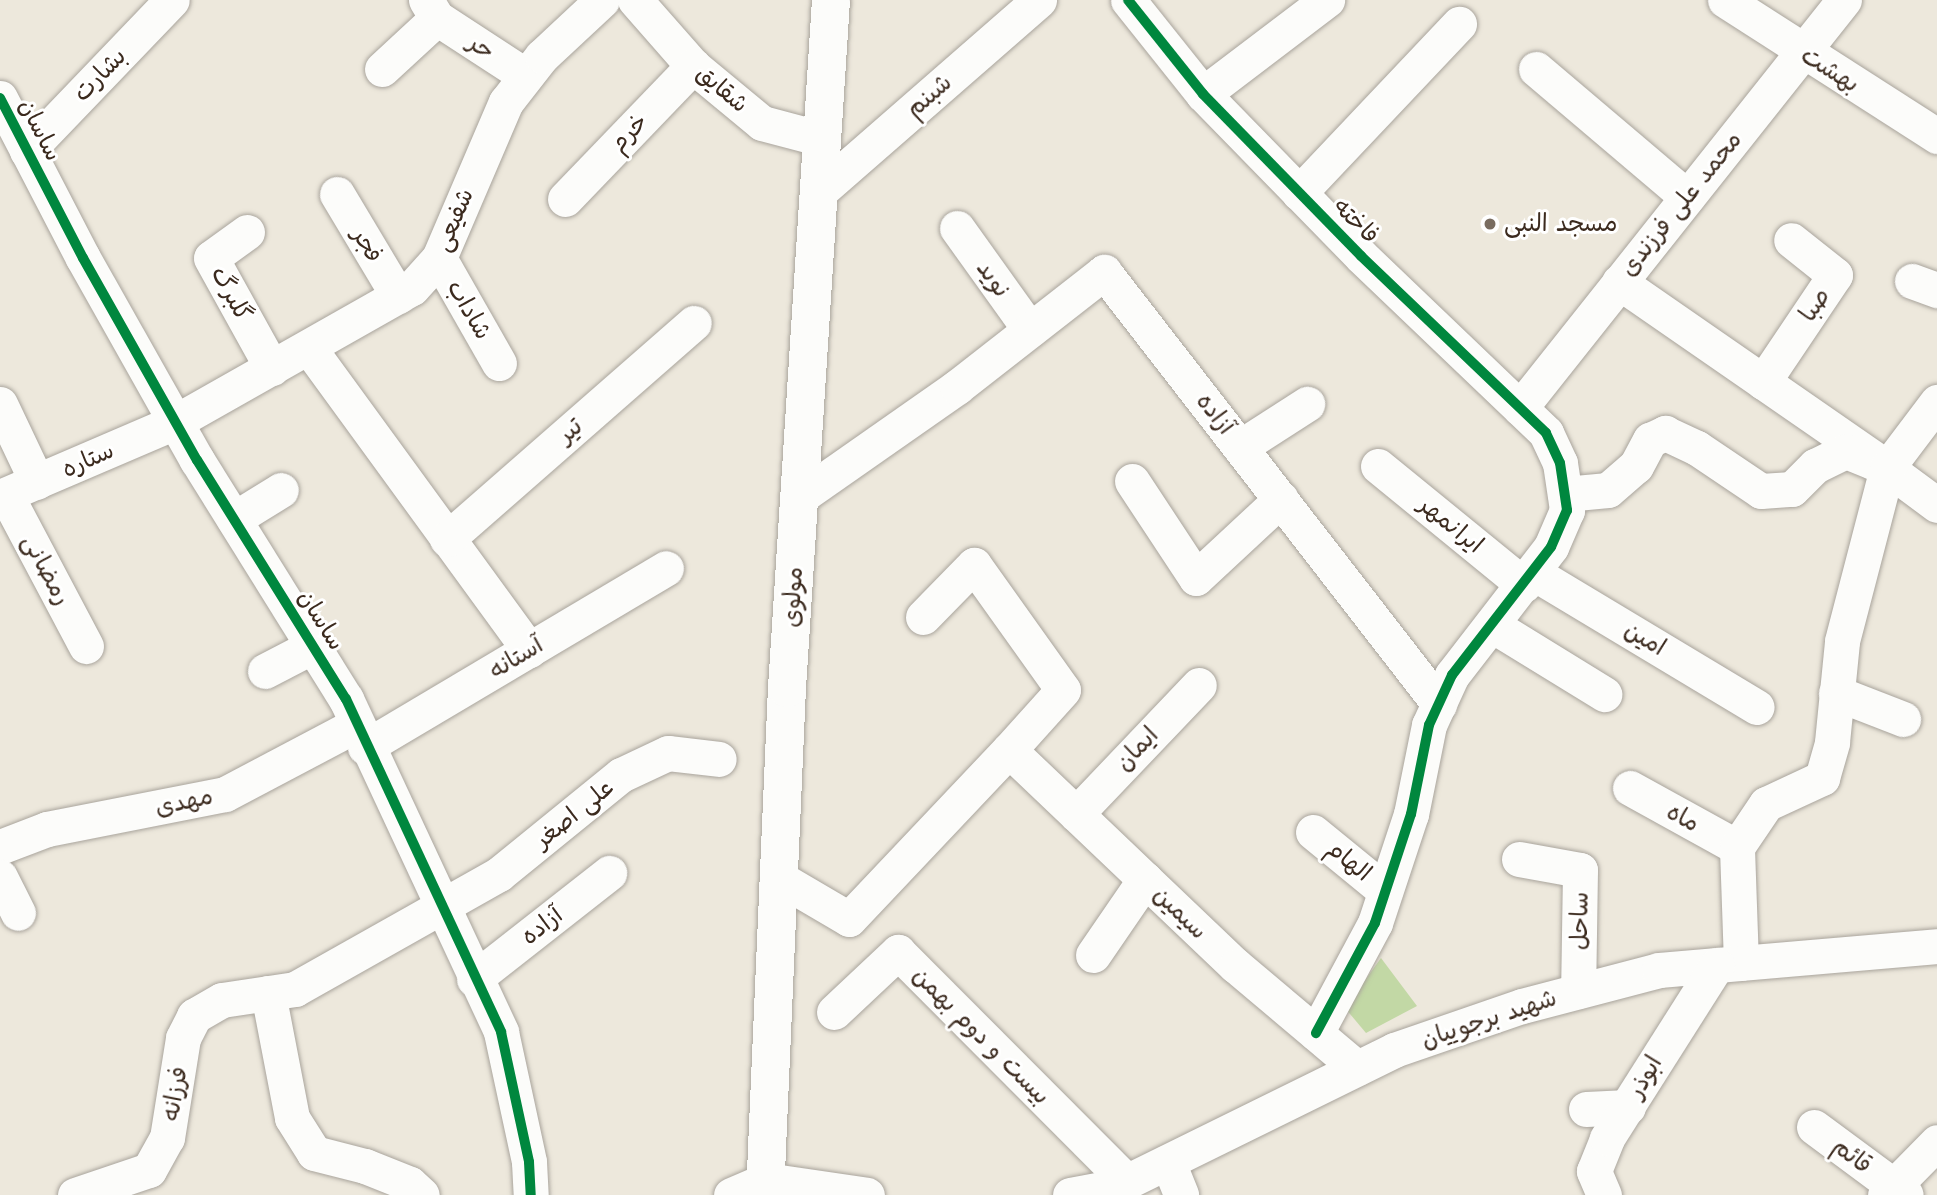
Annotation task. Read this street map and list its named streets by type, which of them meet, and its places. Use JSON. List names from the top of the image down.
{
  "streets": {
    "main road": ["مولوی"],
    "street": [
      "حر",
      "بهشت",
      "بشارت",
      "شقایق",
      "شبنم",
      "ساسان",
      "خرم",
      "محمد علی فرزندی",
      "شفیعی",
      "فاخته",
      "فجر",
      "نوید",
      "گلبرگ",
      "صبا",
      "شاداب",
      "آزاده",
      "تیر",
      "ستاره",
      "ایرانمهر",
      "رمضانی",
      "امین",
      "آستانه",
      "ایمان",
      "مهدی",
      "علی اصغر",
      "ماه",
      "الهام",
      "سیمین",
      "ساحل",
      "شهید برجوییان",
      "بیست و دوم بهمن",
      "ابوذر",
      "فرزانه",
      "قائم"
    ]
  },
  "crossings": [
    ["حر", "شفیعی"],
    ["بهشت", "محمد علی فرزندی"],
    ["بشارت", "ساسان"],
    ["شقایق", "خرم"],
    ["شقایق", "مولوی"],
    ["شبنم", "مولوی"],
    ["ساسان", "شفیعی"],
    ["ساسان", "آزاده"],
    ["ساسان", "ستاره"],
    ["ساسان", "آستانه"],
    ["ساسان", "مهدی"],
    ["ساسان", "علی اصغر"],
    ["ساسان", "فرزانه"],
    ["محمد علی فرزندی", "فاخته"],
    ["شفیعی", "فجر"],
    ["شفیعی", "گلبرگ"],
    ["شفیعی", "شاداب"],
    ["شفیعی", "ستاره"],
    ["نوید", "آزاده"],
    ["آزاده", "مولوی"],
    ["ستاره", "رمضانی"],
    ["ایرانمهر", "امین"],
    ["آستانه", "مهدی"],
    ["ایمان", "سیمین"],
    ["علی اصغر", "فرزانه"],
    ["سیمین", "شهید برجوییان"],
    ["ساحل", "شهید برجوییان"],
    ["شهید برجوییان", "بیست و دوم بهمن"],
    ["شهید برجوییان", "ابوذر"]
  ],
  "places": ["مسجد النبی"]
}
